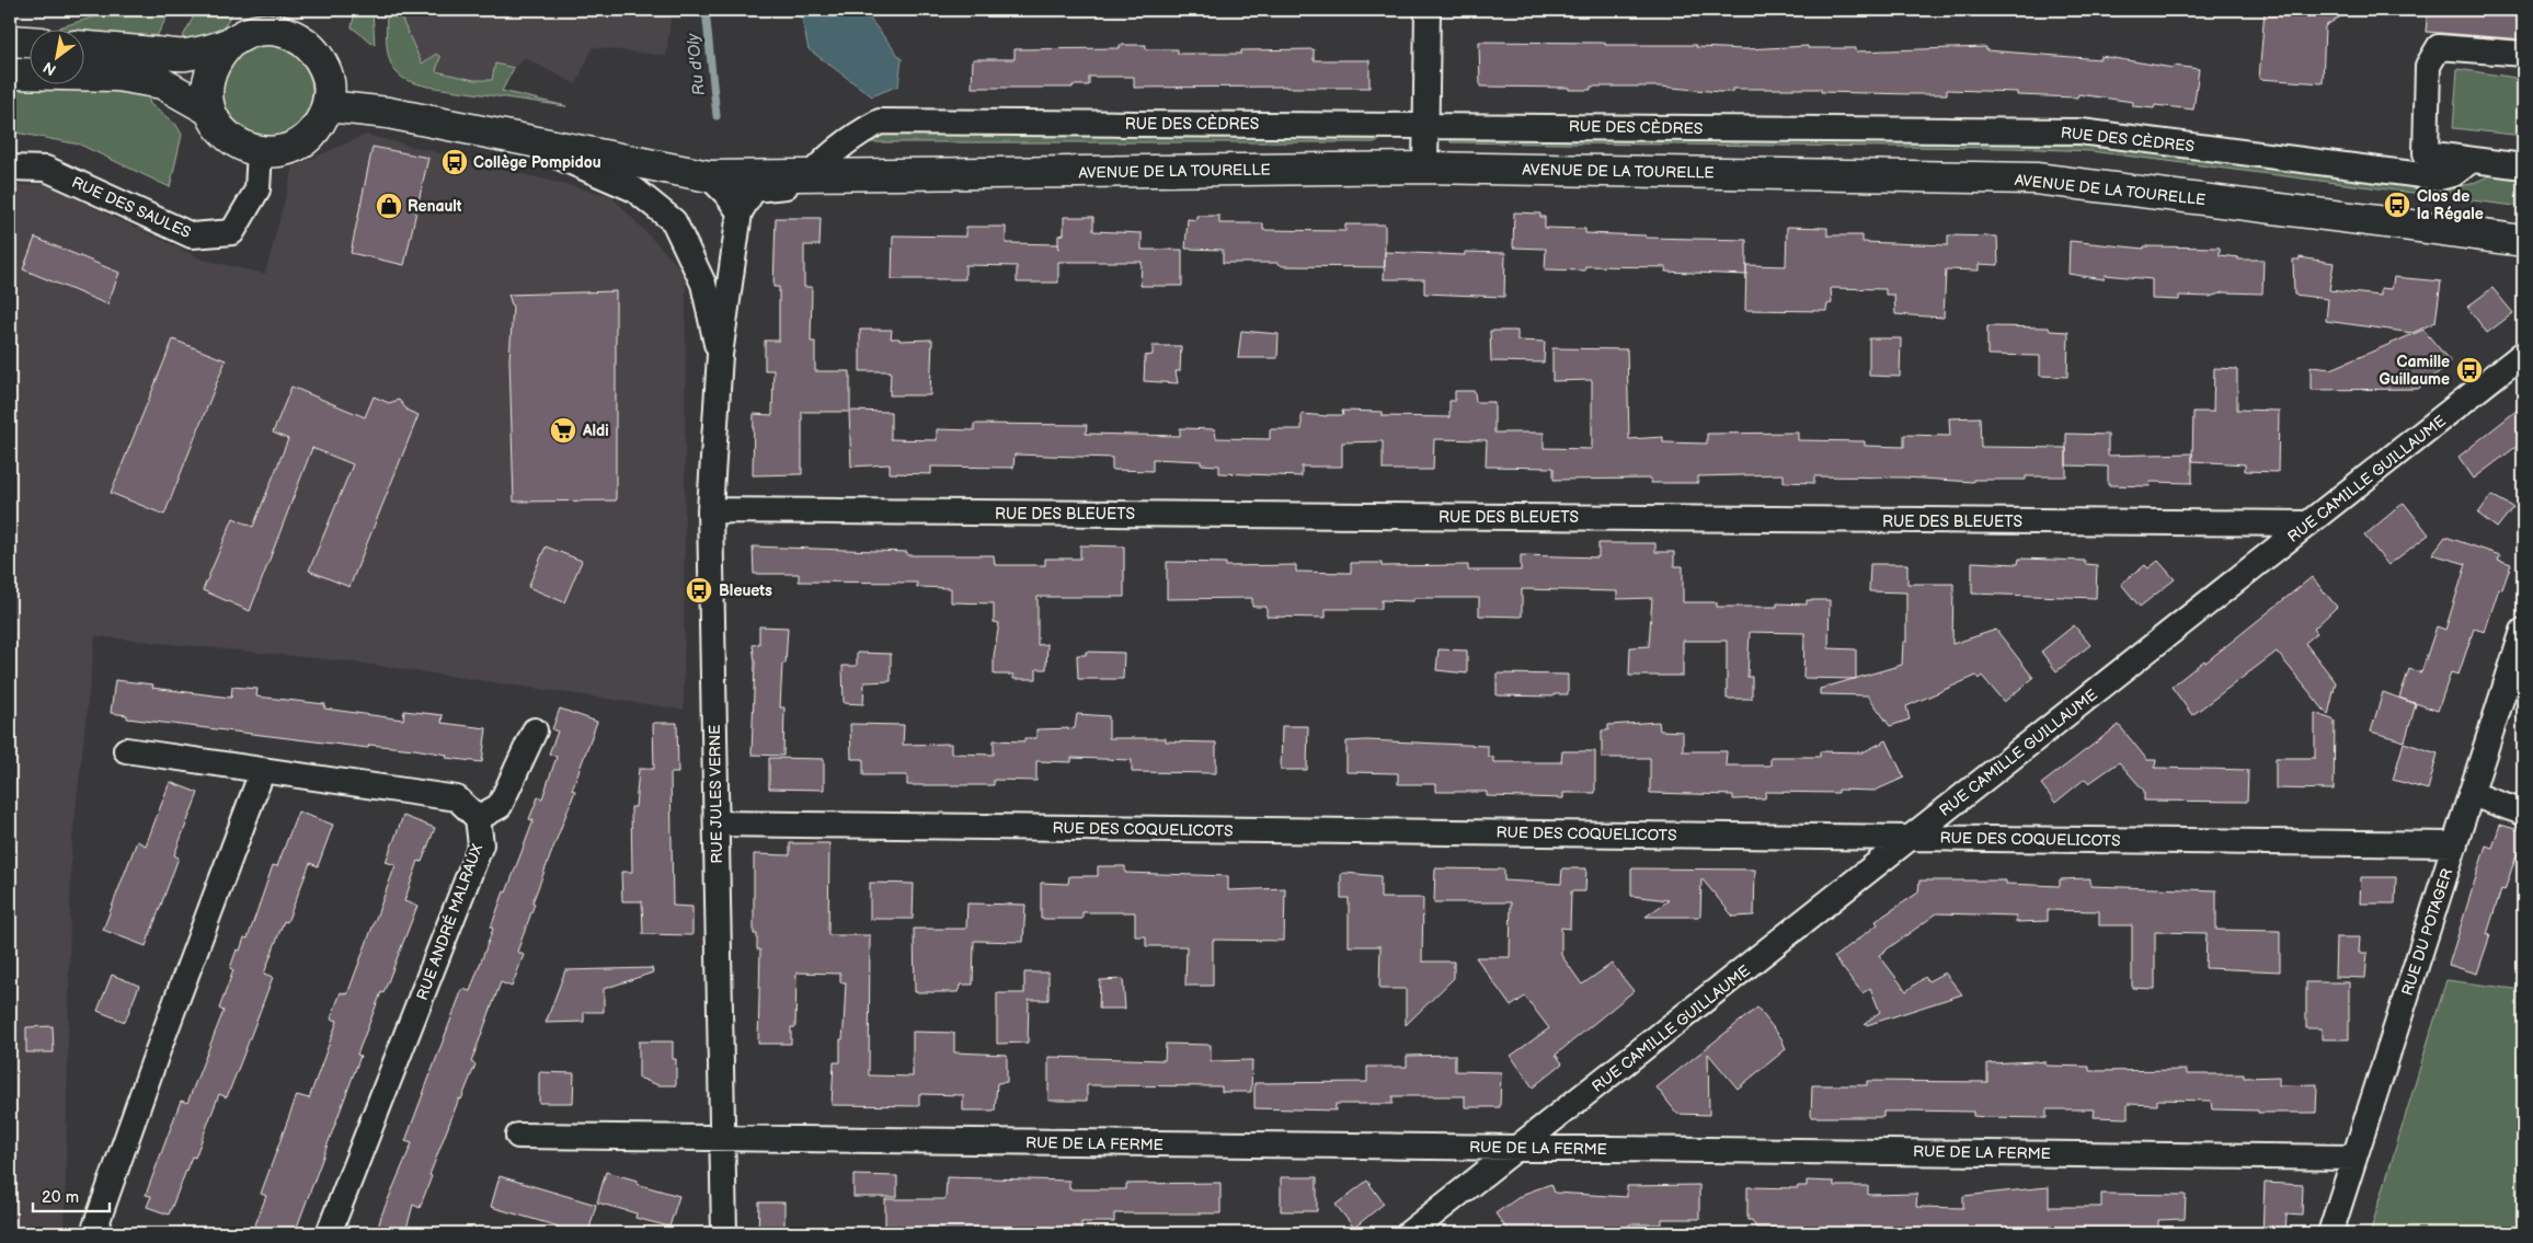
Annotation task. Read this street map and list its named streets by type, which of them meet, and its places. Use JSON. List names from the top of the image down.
{
  "streets": {
    "main road": ["AVENUE DE LA TOURELLE"],
    "street": [
      "RUE DES CÈDRES",
      "RUE DES SAULES",
      "RUE CAMILLE GUILLAUME",
      "RUE DES BLEUETS",
      "RUE JULES VERNE",
      "RUE DES COQUELICOTS",
      "RUE ANDRÉ MALRAUX",
      "RUE DU POTAGER",
      "RUE DE LA FERME"
    ]
  },
  "crossings": [
    ["RUE DES CÈDRES", "AVENUE DE LA TOURELLE"],
    ["AVENUE DE LA TOURELLE", "RUE DES SAULES"],
    ["AVENUE DE LA TOURELLE", "RUE JULES VERNE"],
    ["RUE CAMILLE GUILLAUME", "RUE DES BLEUETS"],
    ["RUE CAMILLE GUILLAUME", "RUE DES COQUELICOTS"],
    ["RUE CAMILLE GUILLAUME", "RUE DE LA FERME"],
    ["RUE DES BLEUETS", "RUE JULES VERNE"],
    ["RUE JULES VERNE", "RUE DES COQUELICOTS"],
    ["RUE JULES VERNE", "RUE DE LA FERME"],
    ["RUE DES COQUELICOTS", "RUE DU POTAGER"],
    ["RUE DU POTAGER", "RUE DE LA FERME"]
  ],
  "water": ["Ru d'Oly"],
  "places": {
    "bus stop": [
      "Collège Pompidou",
      "Clos de la Régale",
      "Camille Guillaume",
      "Bleuets"
    ],
    "shop": ["Renault"],
    "supermarket": ["Aldi"]
  },
  "scale_bar": "20 m",
  "north": "bottom left"
}
